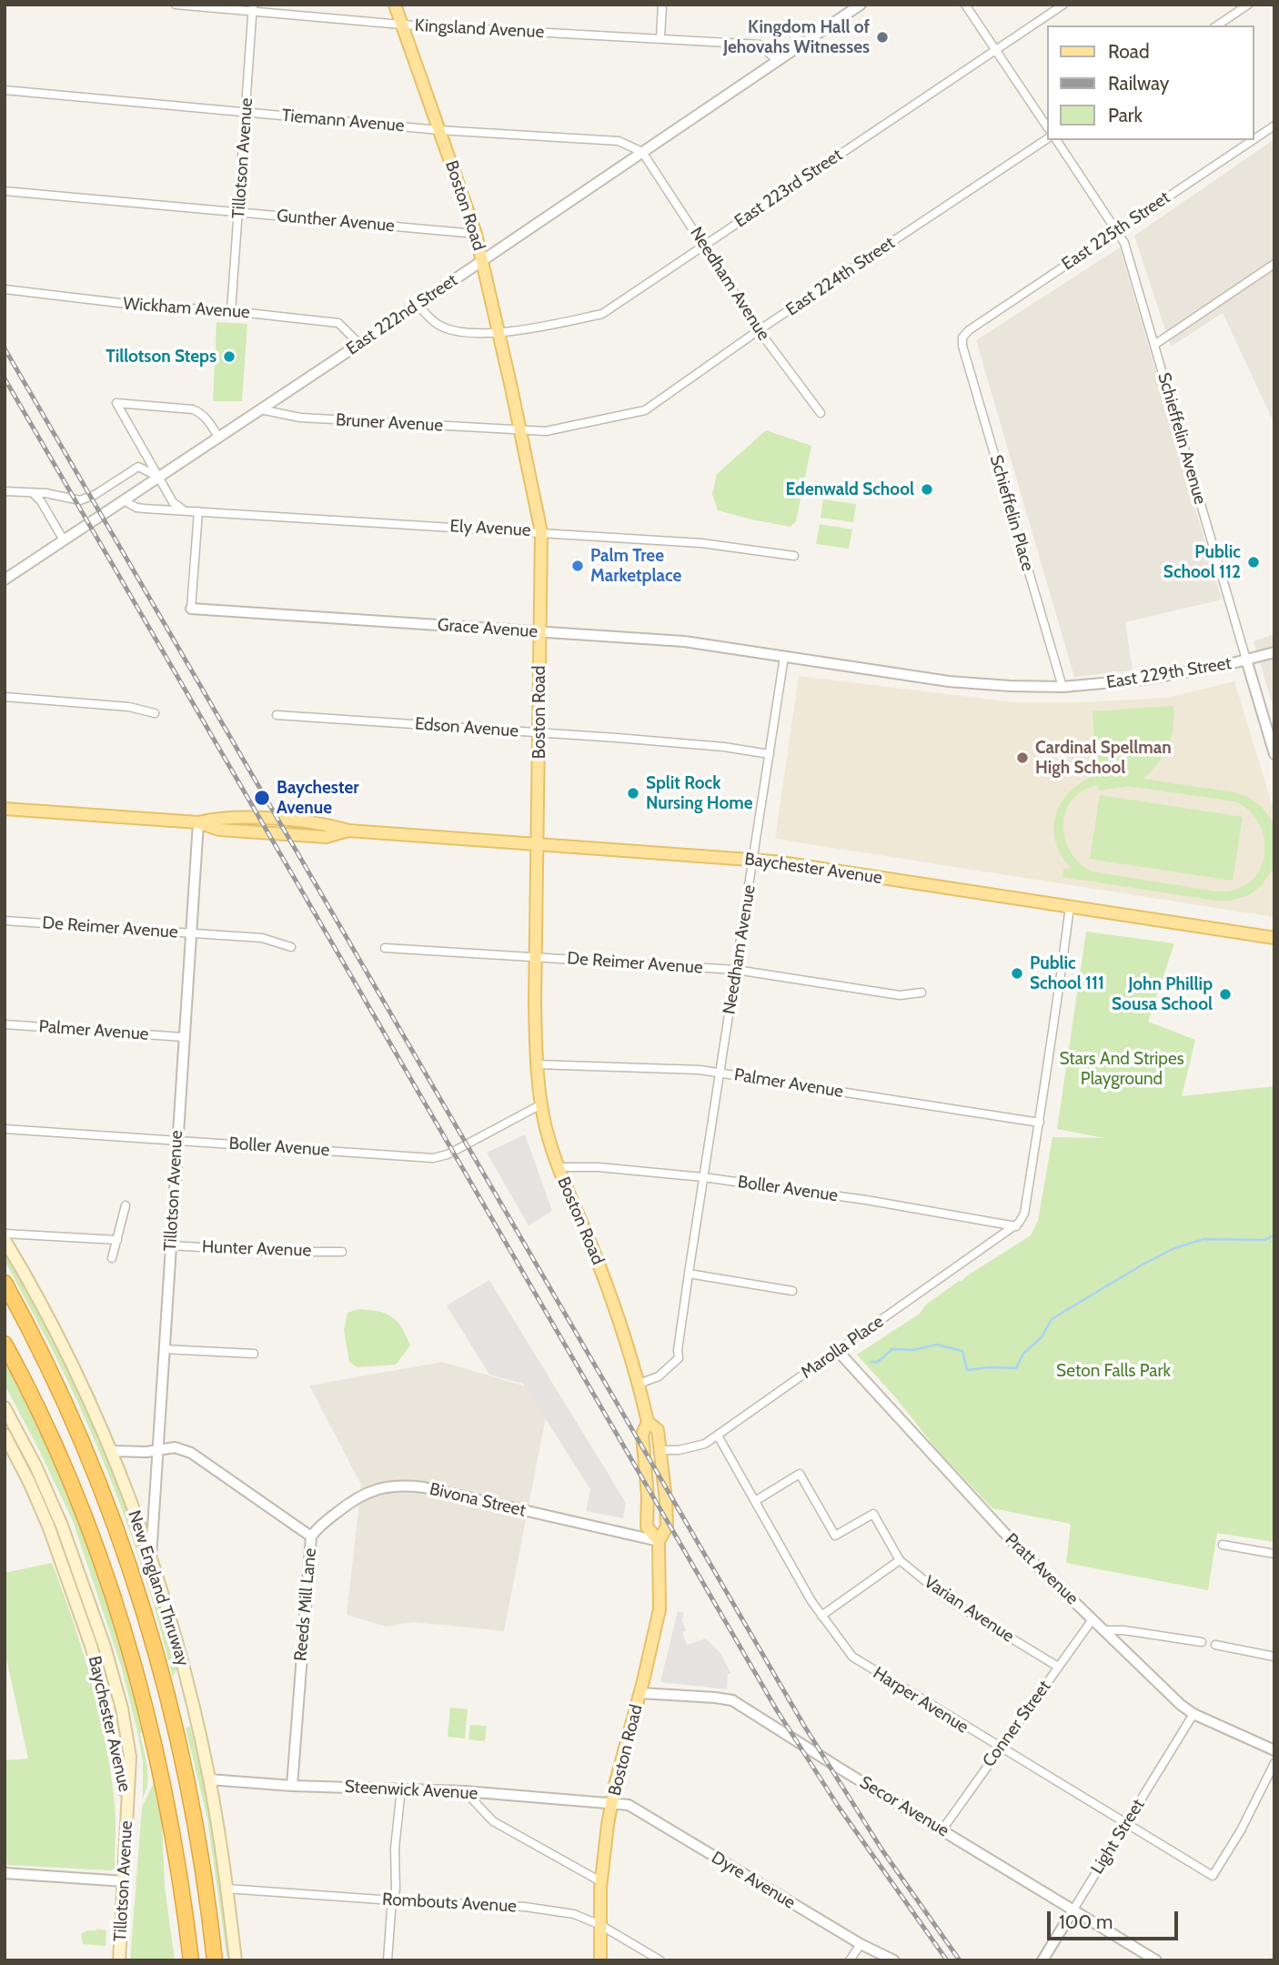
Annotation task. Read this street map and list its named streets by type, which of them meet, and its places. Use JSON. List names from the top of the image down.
{
  "streets": {
    "highway": ["New England Thruway"],
    "main road": ["Tillotson Avenue", "Boston Road", "Baychester Avenue"],
    "street": [
      "Kingsland Avenue",
      "Tiemann Avenue",
      "East 223rd Street",
      "Gunther Avenue",
      "East 225th Street",
      "East 224th Street",
      "Needham Avenue",
      "Wickham Avenue",
      "East 222nd Street",
      "Bruner Avenue",
      "Schieffelin Avenue",
      "Schieffelin Place",
      "Ely Avenue",
      "Grace Avenue",
      "East 229th Street",
      "Edson Avenue",
      "De Reimer Avenue",
      "Palmer Avenue",
      "Boller Avenue",
      "Hunter Avenue",
      "Marolla Place",
      "Bivona Street",
      "Pratt Avenue",
      "Reeds Mill Lane",
      "Varian Avenue",
      "Harper Avenue",
      "Conner Street",
      "Steenwick Avenue",
      "Secor Avenue",
      "Light Street",
      "Dyre Avenue",
      "Rombouts Avenue"
    ]
  },
  "crossings": [
    ["Kingsland Avenue", "Tillotson Avenue"],
    ["Kingsland Avenue", "Boston Road"],
    ["Kingsland Avenue", "East 222nd Street"],
    ["Tiemann Avenue", "Tillotson Avenue"],
    ["Tiemann Avenue", "Boston Road"],
    ["Tiemann Avenue", "Needham Avenue"],
    ["Tiemann Avenue", "East 222nd Street"],
    ["Tillotson Avenue", "Gunther Avenue"],
    ["Tillotson Avenue", "Wickham Avenue"],
    ["Tillotson Avenue", "Baychester Avenue"],
    ["Tillotson Avenue", "De Reimer Avenue"],
    ["Tillotson Avenue", "Palmer Avenue"],
    ["Tillotson Avenue", "Boller Avenue"],
    ["Tillotson Avenue", "Hunter Avenue"],
    ["Tillotson Avenue", "New England Thruway"],
    ["Tillotson Avenue", "Reeds Mill Lane"],
    ["East 223rd Street", "Boston Road"],
    ["East 223rd Street", "Needham Avenue"],
    ["Boston Road", "Gunther Avenue"],
    ["Boston Road", "East 224th Street"],
    ["Boston Road", "Needham Avenue"],
    ["Boston Road", "East 222nd Street"],
    ["Boston Road", "Bruner Avenue"],
    ["Boston Road", "Ely Avenue"],
    ["Boston Road", "Grace Avenue"],
    ["Boston Road", "Edson Avenue"],
    ["Boston Road", "Baychester Avenue"],
    ["Boston Road", "De Reimer Avenue"],
    ["Boston Road", "Palmer Avenue"],
    ["Boston Road", "Boller Avenue"],
    ["Boston Road", "Marolla Place"],
    ["Boston Road", "Bivona Street"],
    ["Boston Road", "Steenwick Avenue"],
    ["Boston Road", "Secor Avenue"],
    ["Boston Road", "Dyre Avenue"],
    ["Boston Road", "Rombouts Avenue"],
    ["East 225th Street", "Schieffelin Avenue"],
    ["East 225th Street", "Schieffelin Place"],
    ["East 224th Street", "Needham Avenue"],
    ["East 224th Street", "Bruner Avenue"],
    ["Needham Avenue", "East 222nd Street"],
    ["Needham Avenue", "Grace Avenue"],
    ["Needham Avenue", "Edson Avenue"],
    ["Needham Avenue", "Baychester Avenue"],
    ["Needham Avenue", "De Reimer Avenue"],
    ["Needham Avenue", "Palmer Avenue"],
    ["Needham Avenue", "Boller Avenue"],
    ["Wickham Avenue", "East 222nd Street"],
    ["East 222nd Street", "Bruner Avenue"],
    ["East 222nd Street", "Ely Avenue"],
    ["Schieffelin Avenue", "East 229th Street"],
    ["Schieffelin Place", "East 229th Street"],
    ["Boller Avenue", "Marolla Place"],
    ["Marolla Place", "Pratt Avenue"],
    ["Marolla Place", "Harper Avenue"],
    ["Bivona Street", "Reeds Mill Lane"],
    ["Pratt Avenue", "Conner Street"],
    ["Pratt Avenue", "Light Street"],
    ["New England Thruway", "Reeds Mill Lane"],
    ["New England Thruway", "Steenwick Avenue"],
    ["New England Thruway", "Rombouts Avenue"],
    ["Reeds Mill Lane", "Steenwick Avenue"],
    ["Varian Avenue", "Conner Street"],
    ["Harper Avenue", "Conner Street"],
    ["Harper Avenue", "Light Street"],
    ["Conner Street", "Secor Avenue"],
    ["Steenwick Avenue", "Dyre Avenue"],
    ["Secor Avenue", "Light Street"]
  ],
  "parks": ["Stars And Stripes Playground", "Seton Falls Park"],
  "places": [
    "Kingdom Hall of Jehovahs Witnesses",
    "Tillotson Steps",
    "Edenwald School",
    "Public School 112",
    "Palm Tree Marketplace",
    "Cardinal Spellman High School",
    "Split Rock Nursing Home",
    "Baychester Avenue",
    "Public School 111",
    "John Phillip Sousa School"
  ],
  "legend": ["Road", "Railway", "Park"],
  "scale_bar": "100 m"
}
